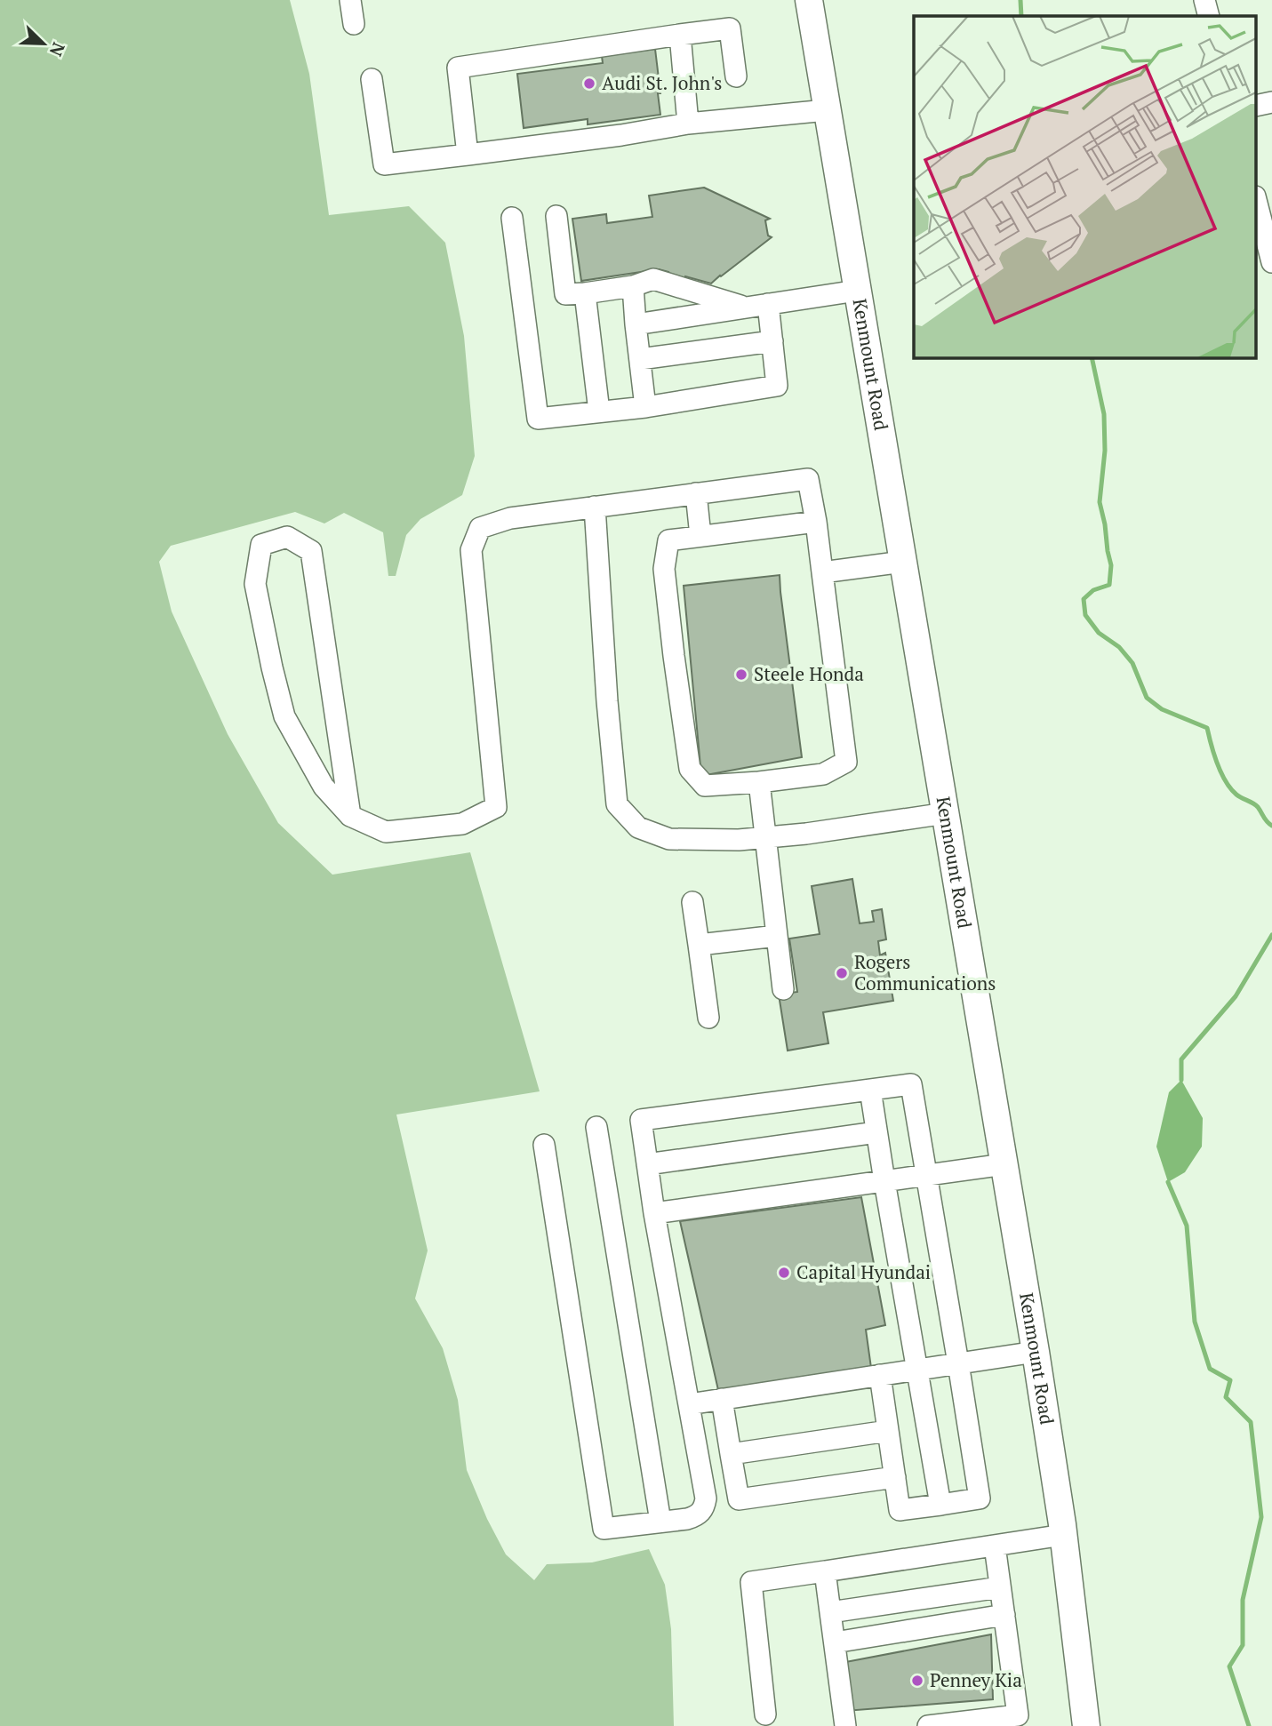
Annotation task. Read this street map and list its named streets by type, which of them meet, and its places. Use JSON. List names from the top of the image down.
{
  "streets": {
    "main road": ["Kenmount Road"]
  },
  "places": [
    "Audi St. John's",
    "Steele Honda",
    "Rogers Communications",
    "Capital Hyundai",
    "Penney Kia"
  ],
  "north": "bottom right"
}
